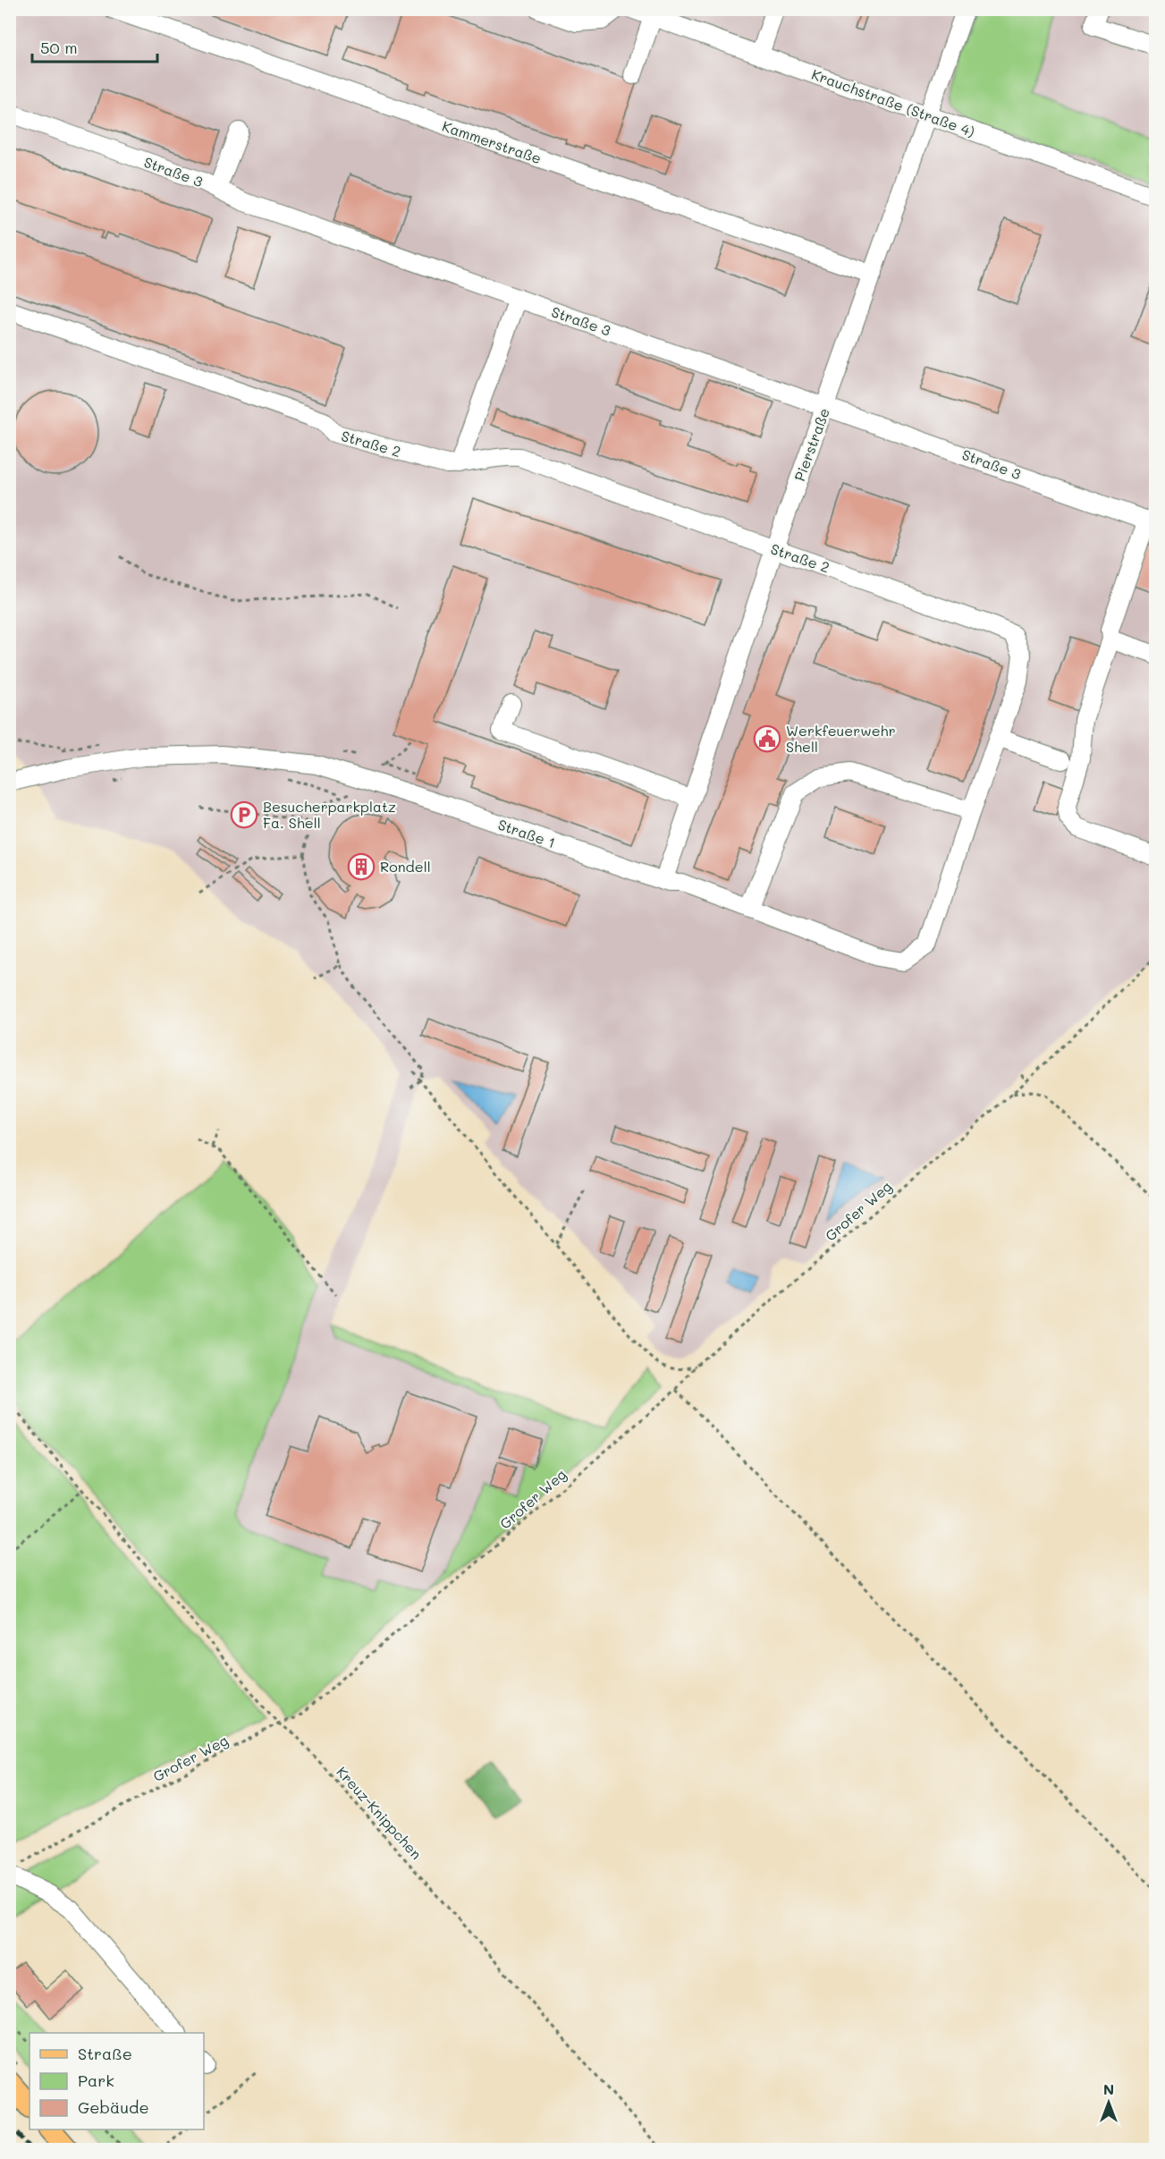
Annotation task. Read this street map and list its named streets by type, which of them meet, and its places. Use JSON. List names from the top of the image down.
{
  "streets": {
    "street": [
      "Krauchstraße (Straße 4)",
      "Kammerstraße",
      "Straße 3",
      "Straße 2",
      "Pierstraße",
      "Straße 1"
    ],
    "path": ["Grofer Weg", "Kreuz-Knippchen"]
  },
  "crossings": [
    ["Krauchstraße (Straße 4)", "Pierstraße"],
    ["Kammerstraße", "Pierstraße"],
    ["Straße 3", "Pierstraße"],
    ["Straße 2", "Pierstraße"],
    ["Straße 2", "Straße 1"],
    ["Pierstraße", "Straße 1"],
    ["Grofer Weg", "Kreuz-Knippchen"]
  ],
  "places": {
    "public building": ["Werkfeuerwehr Shell"],
    "parking": ["Besucherparkplatz Fa. Shell"],
    "building": ["Rondell"]
  },
  "legend": ["Straße", "Park", "Gebäude"],
  "scale_bar": "50 m",
  "north": "top"
}
